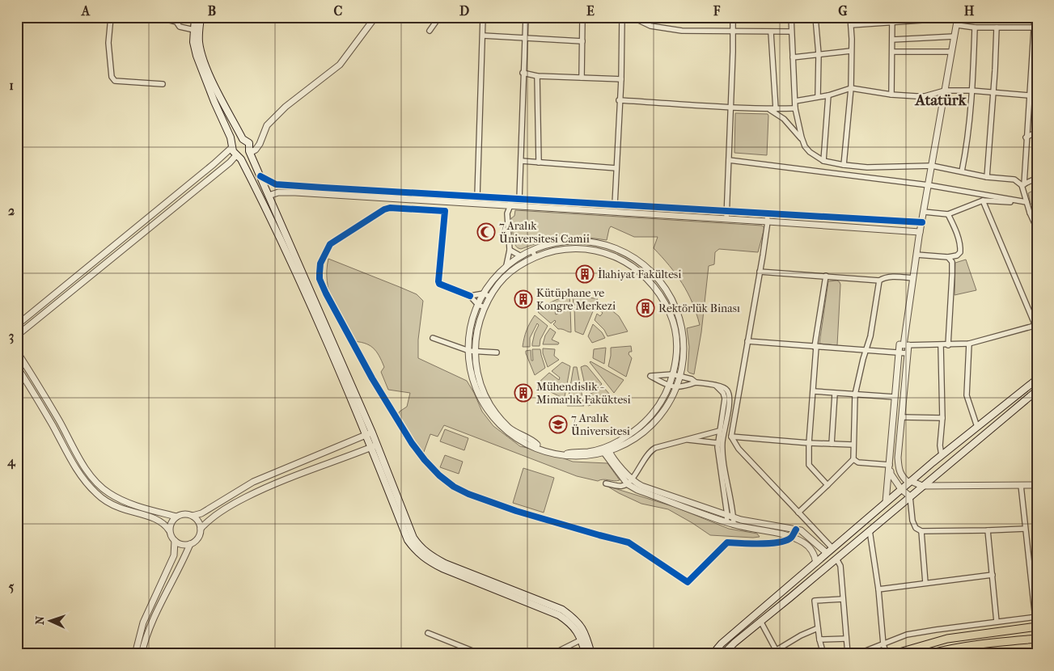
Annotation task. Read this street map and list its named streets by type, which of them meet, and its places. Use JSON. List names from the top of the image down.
{
  "districts": ["Atatürk"],
  "places": {
    "mosque": ["7 Aralık Üniversitesi Camii"],
    "building": [
      "İlahiyat Fakültesi",
      "Kütüphane ve Kongre Merkezi",
      "Rektörlük Binası",
      "Mühendislik - Mimarlık Faküktesi"
    ],
    "school or university": ["7 Aralık Üniversitesi"]
  },
  "north": "left",
  "grid": {
    "columns": [
      "A",
      "B",
      "C",
      "D",
      "E",
      "F",
      "G",
      "H"
    ],
    "rows": [
      "1",
      "2",
      "3",
      "4",
      "5"
    ]
  }
}
